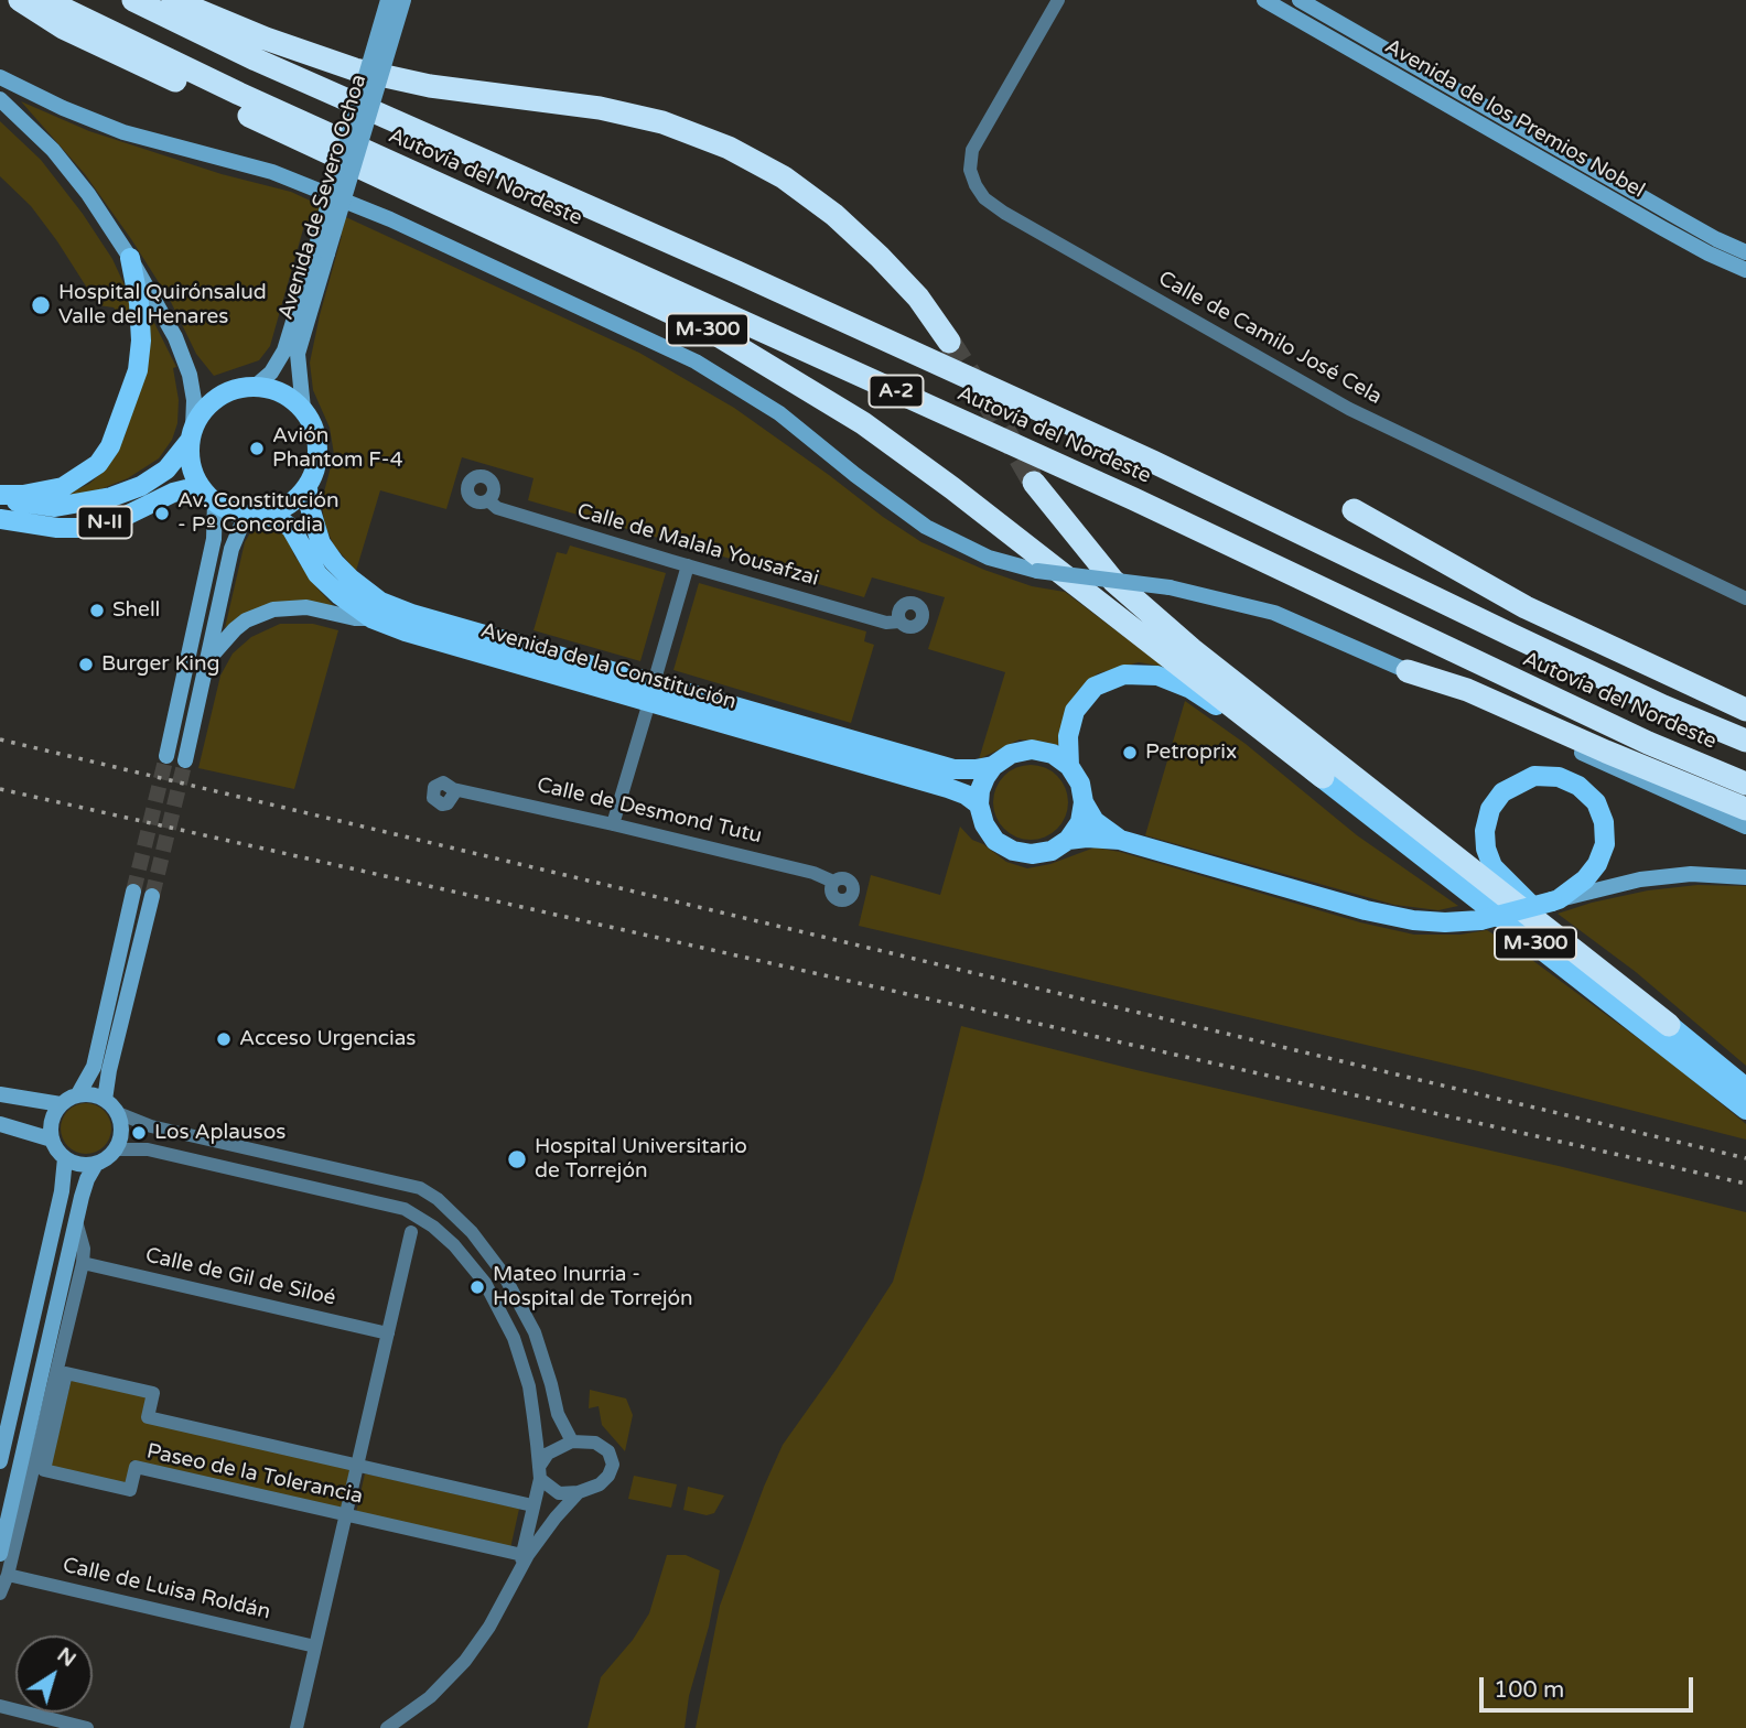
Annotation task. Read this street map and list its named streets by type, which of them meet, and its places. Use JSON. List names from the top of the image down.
{
  "streets": {
    "highway": ["Autovía del Nordeste", "M-300", "A-2"],
    "main road": ["N-II", "Avenida de la Constitución"],
    "street": [
      "Avenida de los Premios Nobel",
      "Avenida de Severo Ochoa",
      "Calle de Camilo José Cela",
      "Calle de Malala Yousafzai",
      "Calle de Desmond Tutu",
      "Calle de Gil de Siloé",
      "Paseo de la Tolerancia",
      "Calle de Luisa Roldán"
    ]
  },
  "crossings": [
    ["Avenida de Severo Ochoa", "N-II"],
    ["Avenida de Severo Ochoa", "Avenida de la Constitución"],
    ["N-II", "Avenida de la Constitución"]
  ],
  "places": [
    "Hospital Quirónsalud Valle del Henares",
    "Avión Phantom F-4",
    "Av. Constitución - Pº Concordia",
    "Shell",
    "Burger King",
    "Petroprix",
    "Acceso Urgencias",
    "Los Aplausos",
    "Hospital Universitario de Torrejón",
    "Mateo Inurria - Hospital de Torrejón"
  ],
  "scale_bar": "100 m",
  "north": "top right"
}
